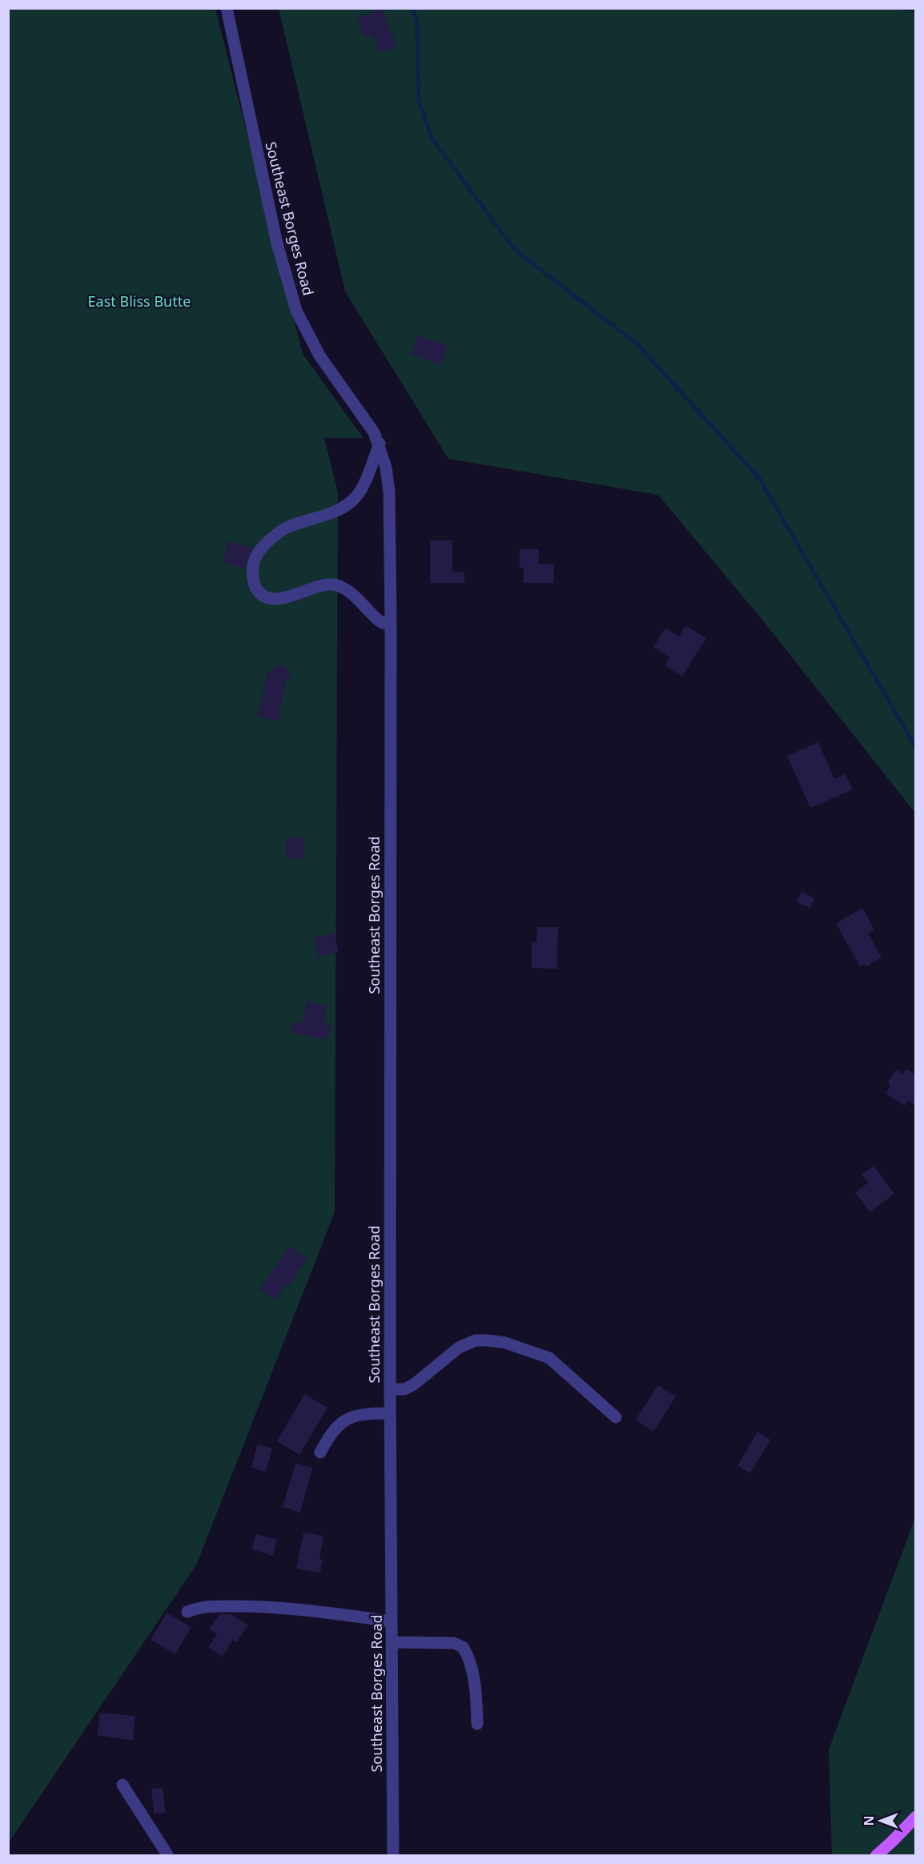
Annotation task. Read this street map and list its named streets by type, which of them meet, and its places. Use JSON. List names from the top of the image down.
{
  "streets": {
    "street": ["Southeast Borges Road"]
  },
  "parks": ["East Bliss Butte"],
  "north": "left"
}
